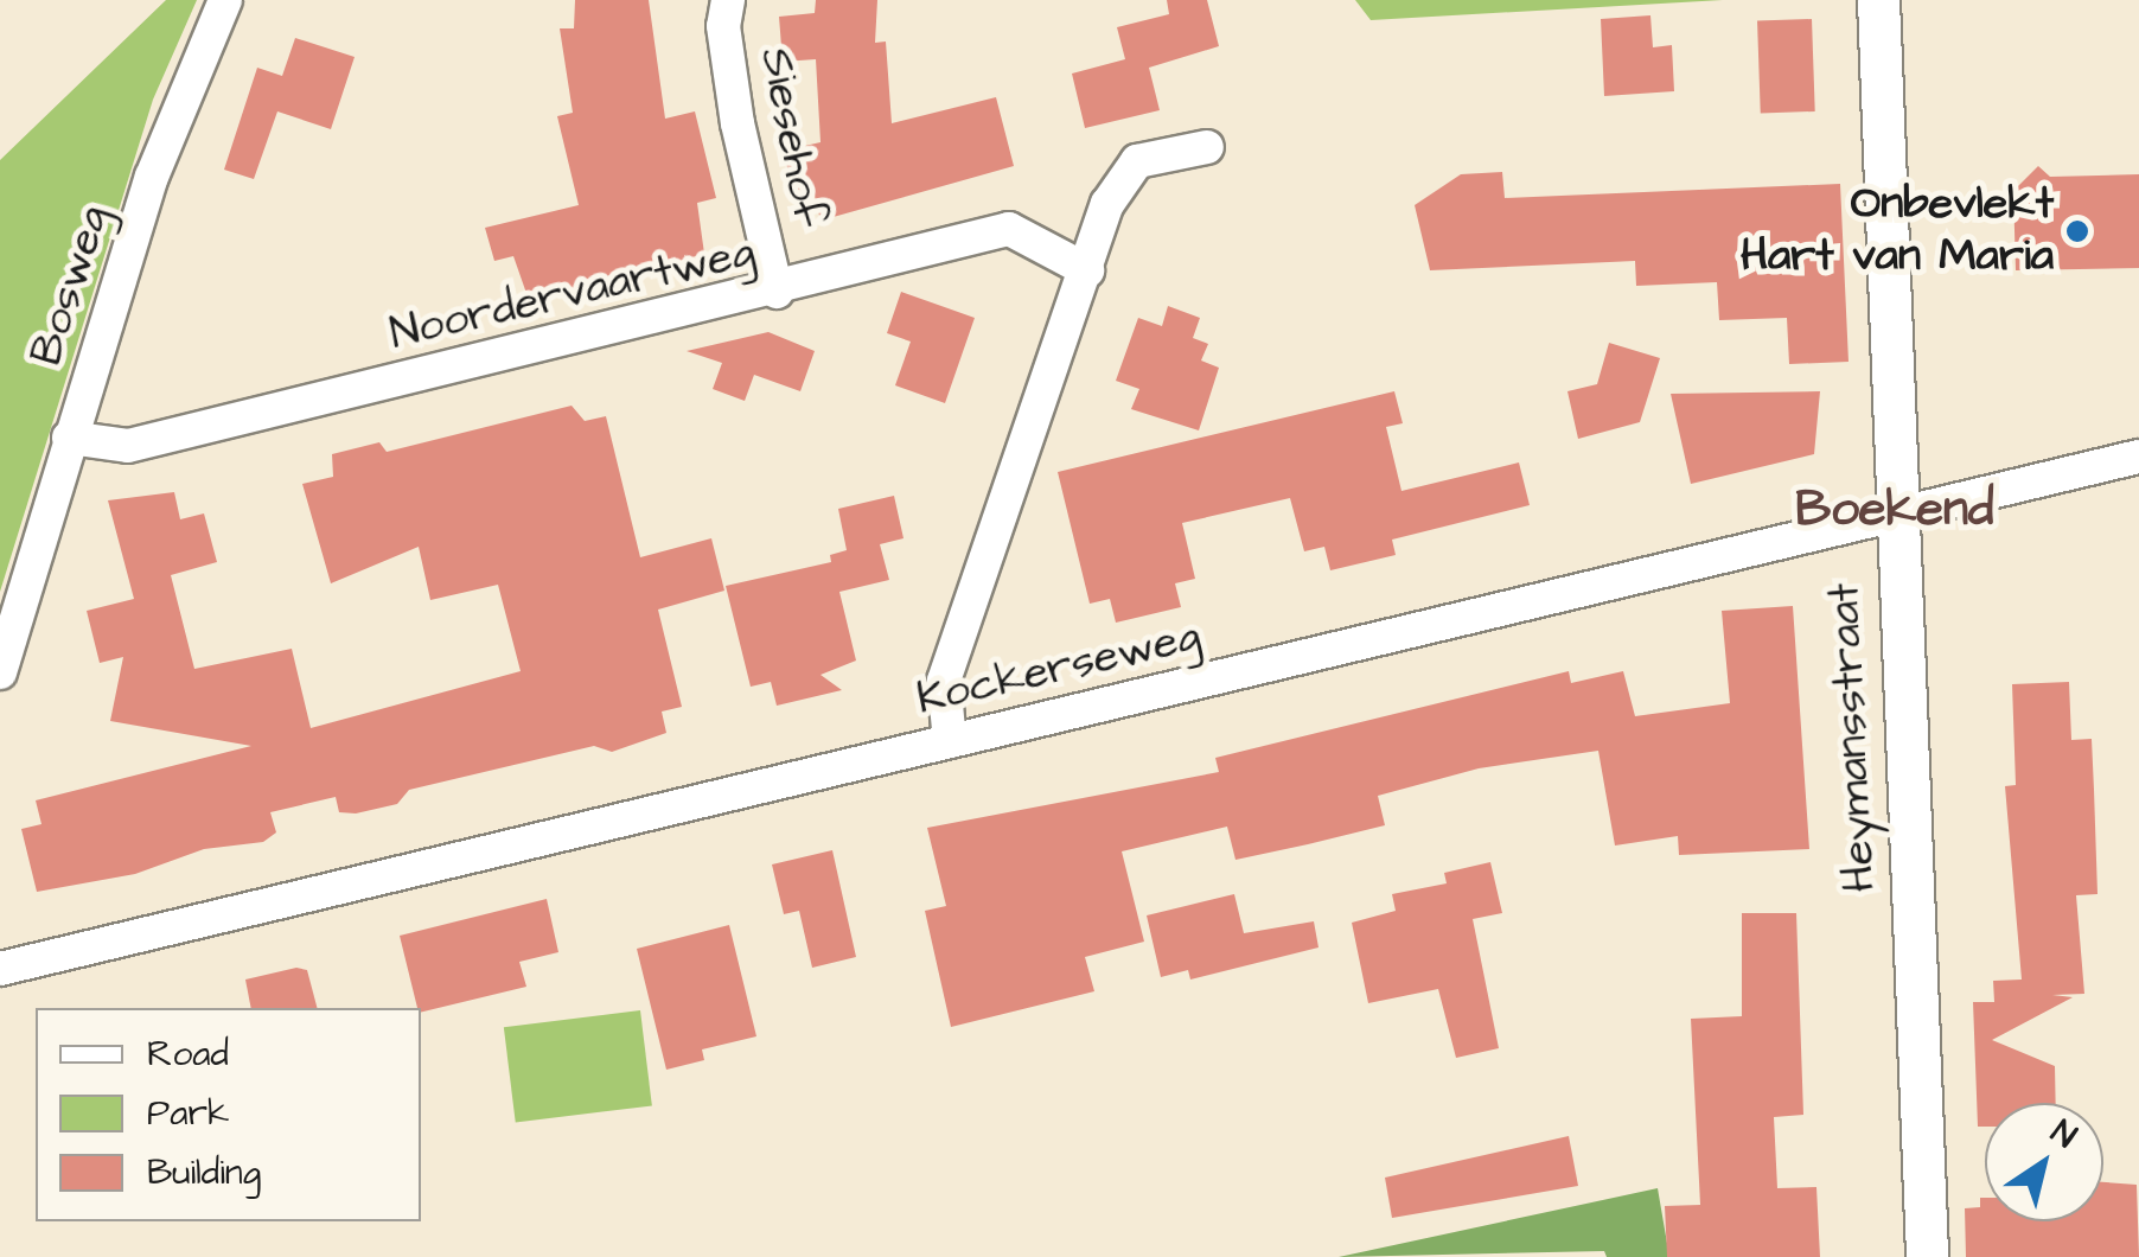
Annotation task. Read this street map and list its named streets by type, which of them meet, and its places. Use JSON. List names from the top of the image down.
{
  "streets": {
    "street": [
      "Siesehof",
      "Bosweg",
      "Noordervaartweg",
      "Kockerseweg",
      "Heymansstraat"
    ]
  },
  "crossings": [
    ["Siesehof", "Noordervaartweg"],
    ["Bosweg", "Noordervaartweg"],
    ["Kockerseweg", "Heymansstraat"]
  ],
  "districts": ["Boekend"],
  "places": ["Onbevlekt Hart van Maria"],
  "legend": ["Road", "Park", "Building"],
  "north": "top right"
}
